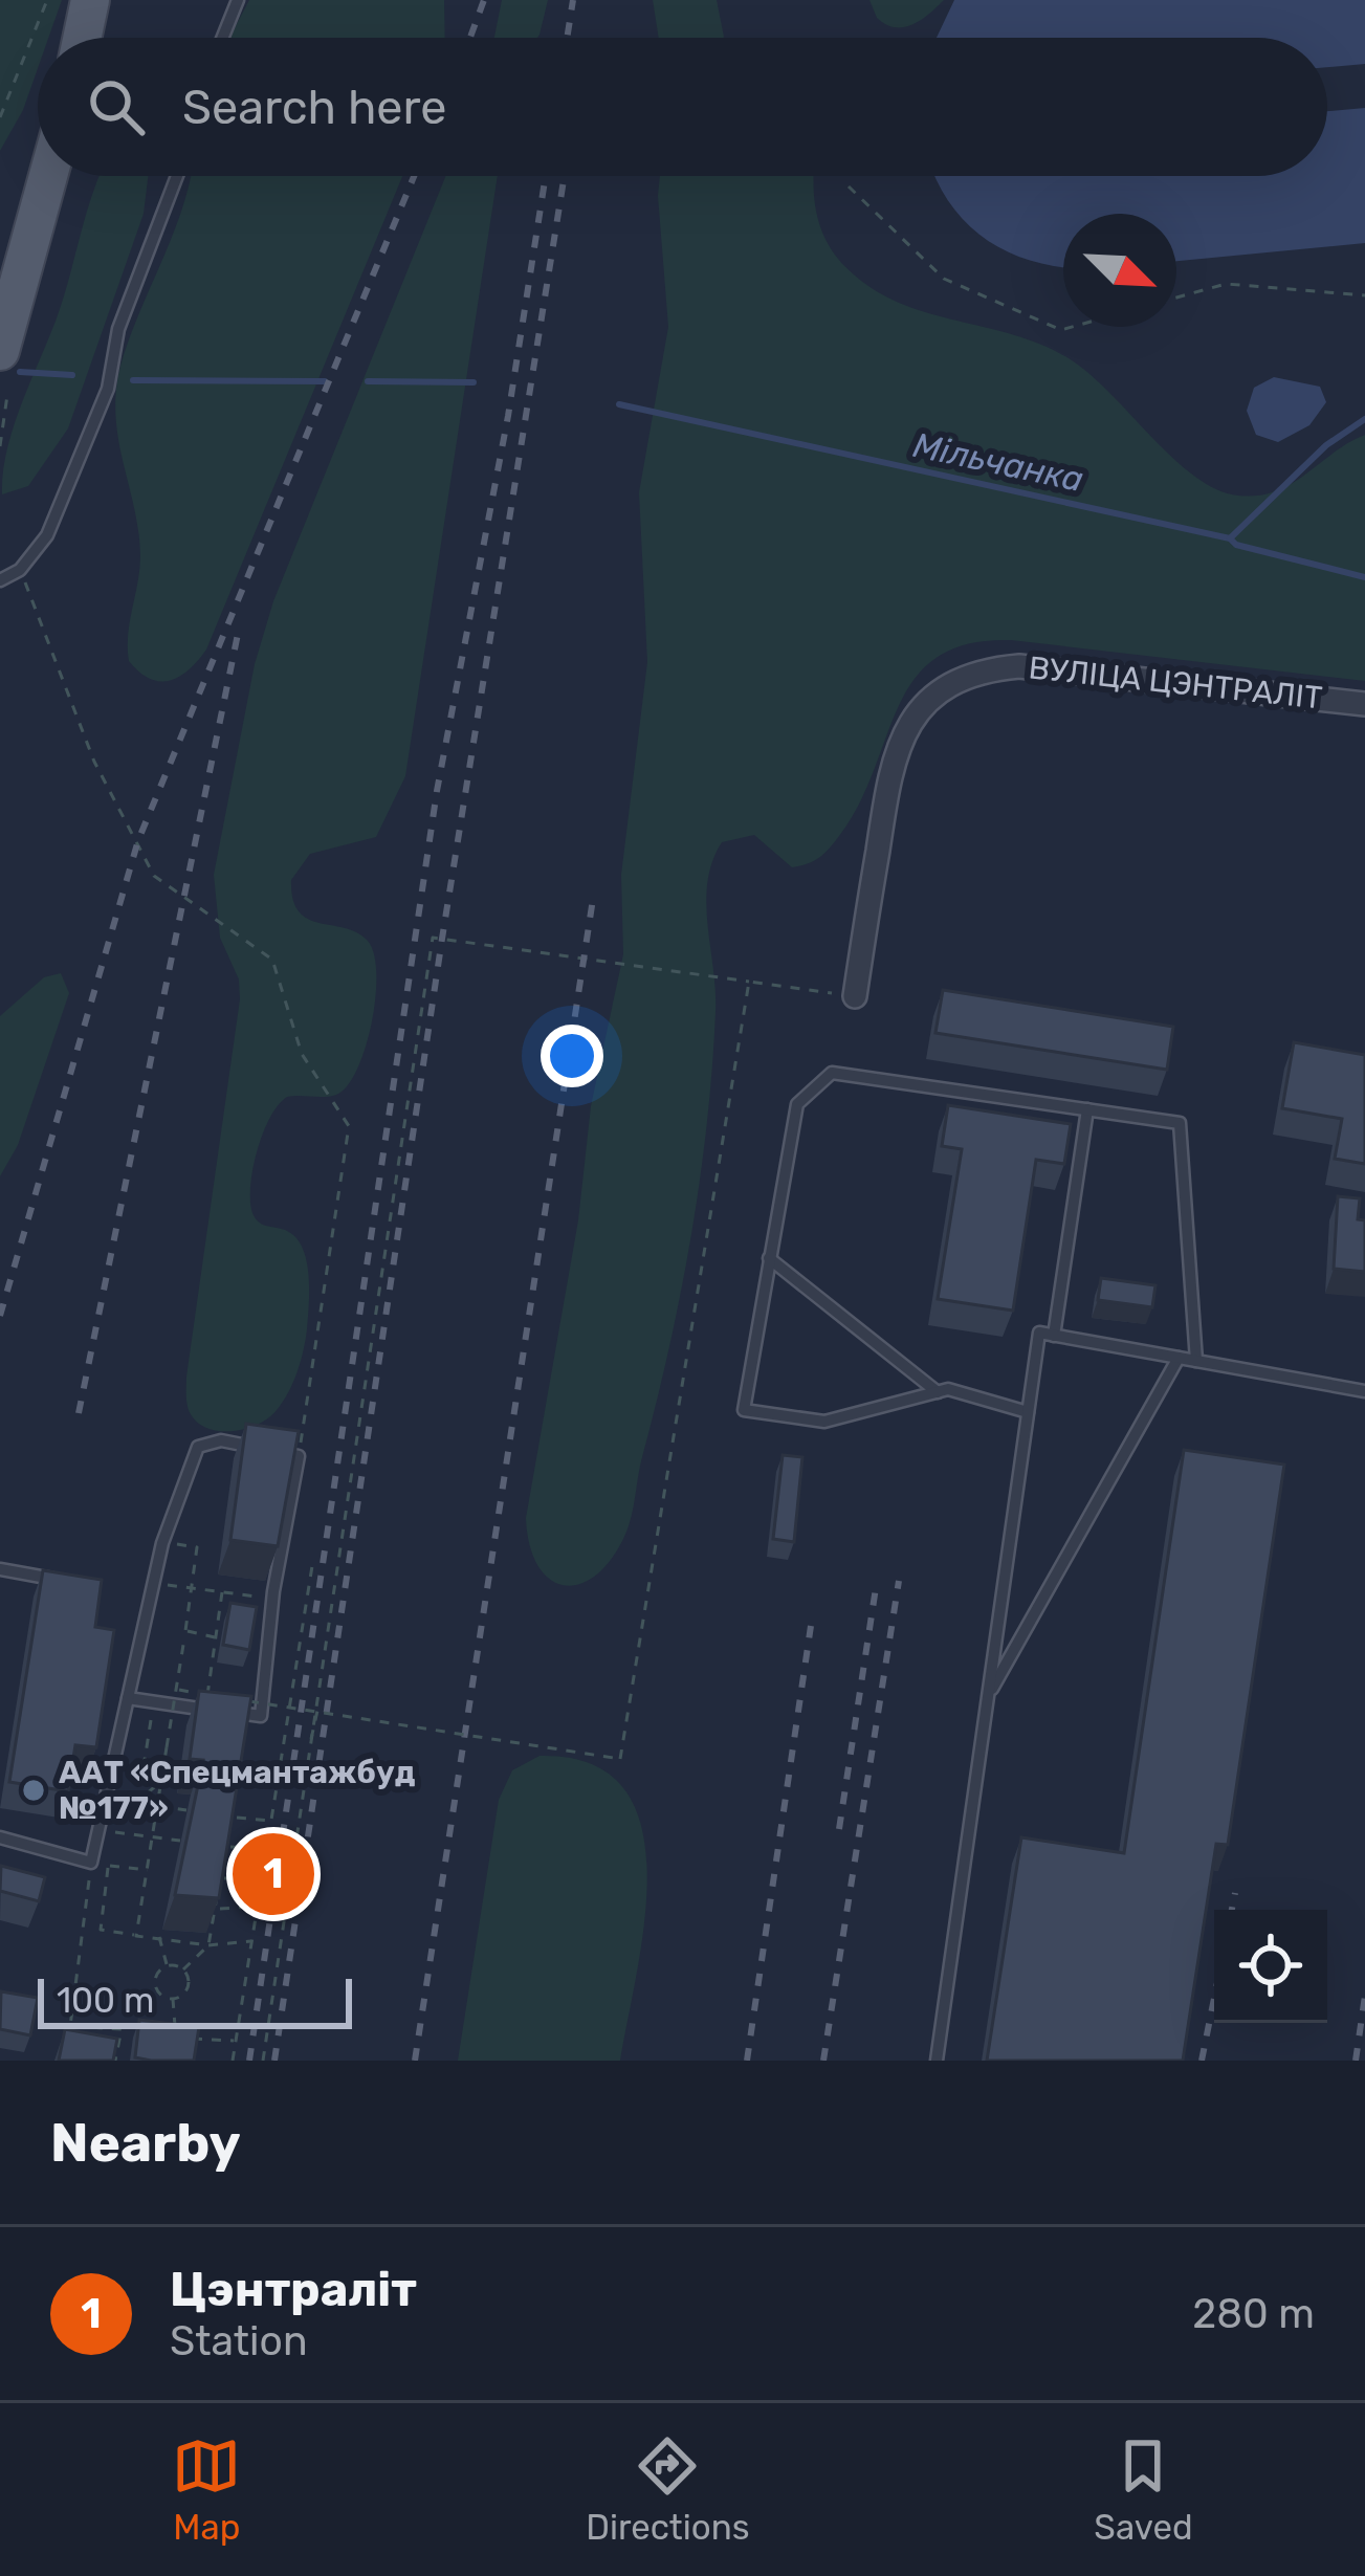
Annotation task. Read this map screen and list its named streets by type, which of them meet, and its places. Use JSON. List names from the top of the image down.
{
  "streets": {
    "street": ["ВУЛІЦА ЦЭНТРАЛІТ"]
  },
  "water": ["Мільчанка"],
  "places": ["ААТ «Спецмантажбуд №177»"],
  "scale_bar": "100 m",
  "north": "bottom right",
  "page": {
    "search": "Search here",
    "pins": "1",
    "scale": "100 m",
    "heading": "Nearby",
    "list": [
      {
        "mark": "1",
        "name": "Цэнтраліт",
        "note": "Station",
        "value": "280 m"
      }
    ],
    "nav": ["Map", "Directions", "Saved"]
  }
}
